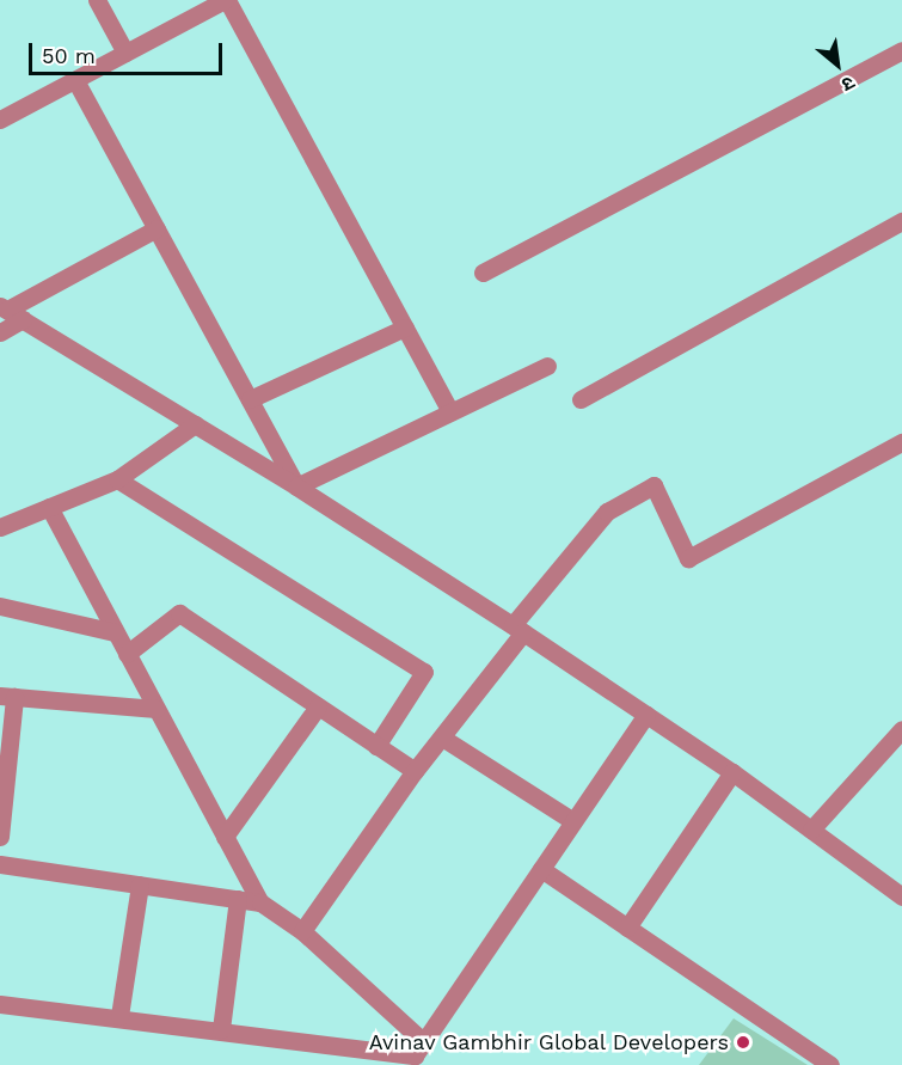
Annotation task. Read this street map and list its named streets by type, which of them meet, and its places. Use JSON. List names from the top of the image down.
{
  "places": ["Avinav Gambhir Global Developers"],
  "scale_bar": "50 m",
  "north": "bottom right"
}
